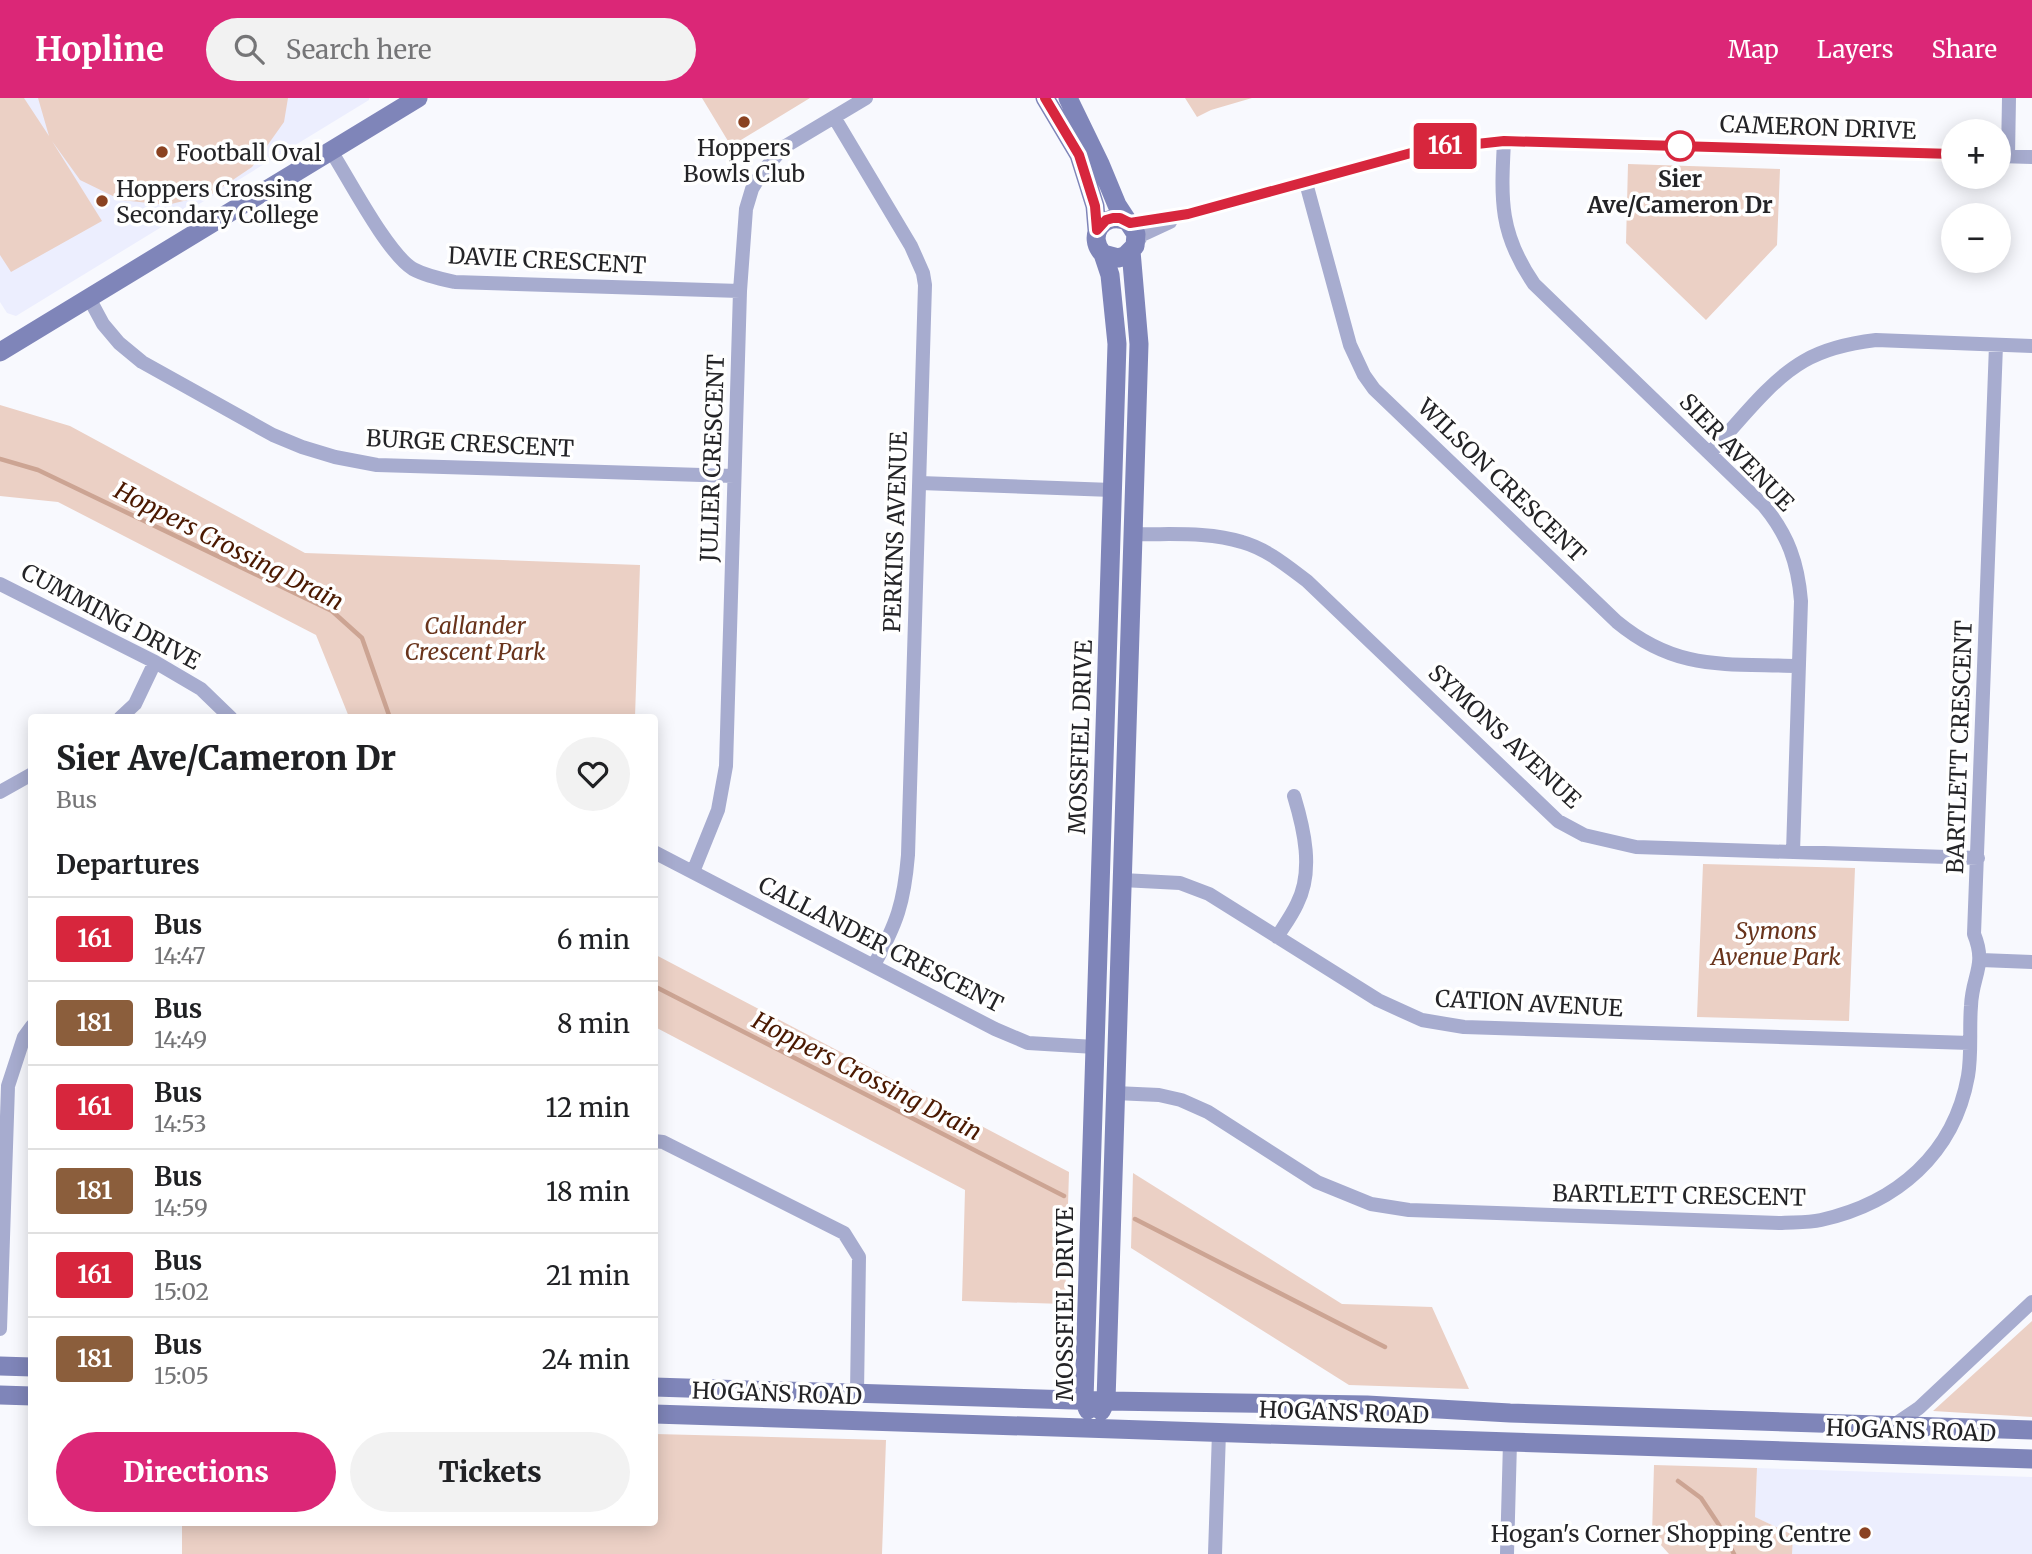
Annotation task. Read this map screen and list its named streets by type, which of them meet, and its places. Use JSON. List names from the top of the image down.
{
  "streets": {
    "street": [
      "CAMERON DRIVE",
      "DAVIE CRESCENT",
      "BURGE CRESCENT",
      "SIER AVENUE",
      "JULIER CRESCENT",
      "WILSON CRESCENT",
      "PERKINS AVENUE",
      "CUMMING DRIVE",
      "SYMONS AVENUE",
      "MOSSFIEL DRIVE",
      "BARTLETT CRESCENT",
      "CALLANDER CRESCENT",
      "CATION AVENUE",
      "HOGANS ROAD"
    ]
  },
  "crossings": [
    ["CAMERON DRIVE", "SIER AVENUE"],
    ["CAMERON DRIVE", "WILSON CRESCENT"],
    ["CAMERON DRIVE", "MOSSFIEL DRIVE"],
    ["DAVIE CRESCENT", "JULIER CRESCENT"],
    ["BURGE CRESCENT", "JULIER CRESCENT"],
    ["SIER AVENUE", "WILSON CRESCENT"],
    ["SIER AVENUE", "SYMONS AVENUE"],
    ["JULIER CRESCENT", "PERKINS AVENUE"],
    ["JULIER CRESCENT", "CALLANDER CRESCENT"],
    ["PERKINS AVENUE", "CALLANDER CRESCENT"],
    ["SYMONS AVENUE", "MOSSFIEL DRIVE"],
    ["SYMONS AVENUE", "BARTLETT CRESCENT"],
    ["MOSSFIEL DRIVE", "BARTLETT CRESCENT"],
    ["MOSSFIEL DRIVE", "CALLANDER CRESCENT"],
    ["MOSSFIEL DRIVE", "CATION AVENUE"],
    ["MOSSFIEL DRIVE", "HOGANS ROAD"],
    ["BARTLETT CRESCENT", "CATION AVENUE"]
  ],
  "water": ["Hoppers Crossing Drain"],
  "parks": ["Callander Crescent Park", "Symons Avenue Park"],
  "places": [
    "Hoppers Bowls Club",
    "Sier Ave/Cameron Dr",
    "Football Oval",
    "Hoppers Crossing Secondary College",
    "Hogan's Corner Shopping Centre"
  ],
  "lines": ["bus line 161"],
  "page": {
    "header": "Hopline",
    "search": "Search here",
    "nav": ["Map", "Layers", "Share"],
    "on_map": "161",
    "map_buttons": ["+", "−"],
    "heading": [
      ["Sier Ave/Cameron Dr", "Bus"],
      "Departures"
    ],
    "list": [
      {
        "mark": "161",
        "name": "Bus",
        "note": "14:47",
        "value": "6 min"
      },
      {
        "mark": "181",
        "name": "Bus",
        "note": "14:49",
        "value": "8 min"
      },
      {
        "mark": "161",
        "name": "Bus",
        "note": "14:53",
        "value": "12 min"
      },
      {
        "mark": "181",
        "name": "Bus",
        "note": "14:59",
        "value": "18 min"
      },
      {
        "mark": "161",
        "name": "Bus",
        "note": "15:02",
        "value": "21 min"
      },
      {
        "mark": "181",
        "name": "Bus",
        "note": "15:05",
        "value": "24 min"
      }
    ],
    "buttons": ["Directions", "Tickets"]
  }
}
